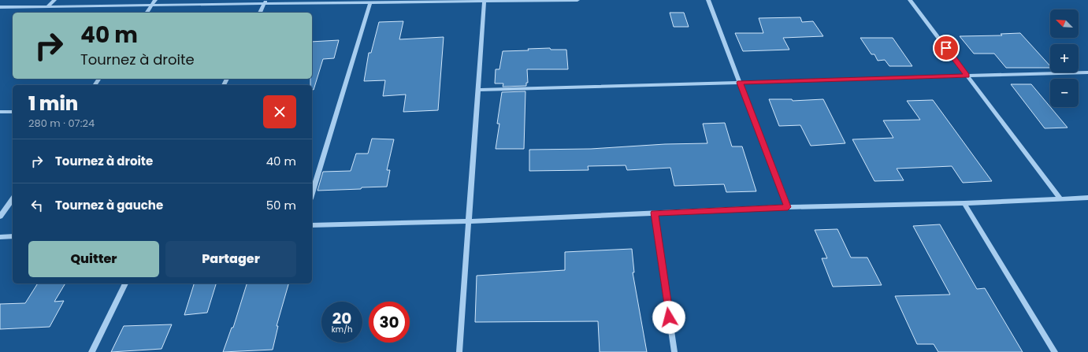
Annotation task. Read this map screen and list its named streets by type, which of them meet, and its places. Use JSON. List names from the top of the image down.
{
  "north": "top left",
  "page": {
    "map_buttons": ["+", "−"],
    "turn": ["40 m", "Tournez à droite"],
    "heading": ["1 min", "280 m · 07:24"],
    "list": [
      {
        "name": "Tournez à droite",
        "value": "40 m"
      },
      {
        "name": "Tournez à gauche",
        "value": "50 m"
      }
    ],
    "buttons": ["Quitter", "Partager"],
    "speed": "20 km/h",
    "limit": "30"
  }
}
